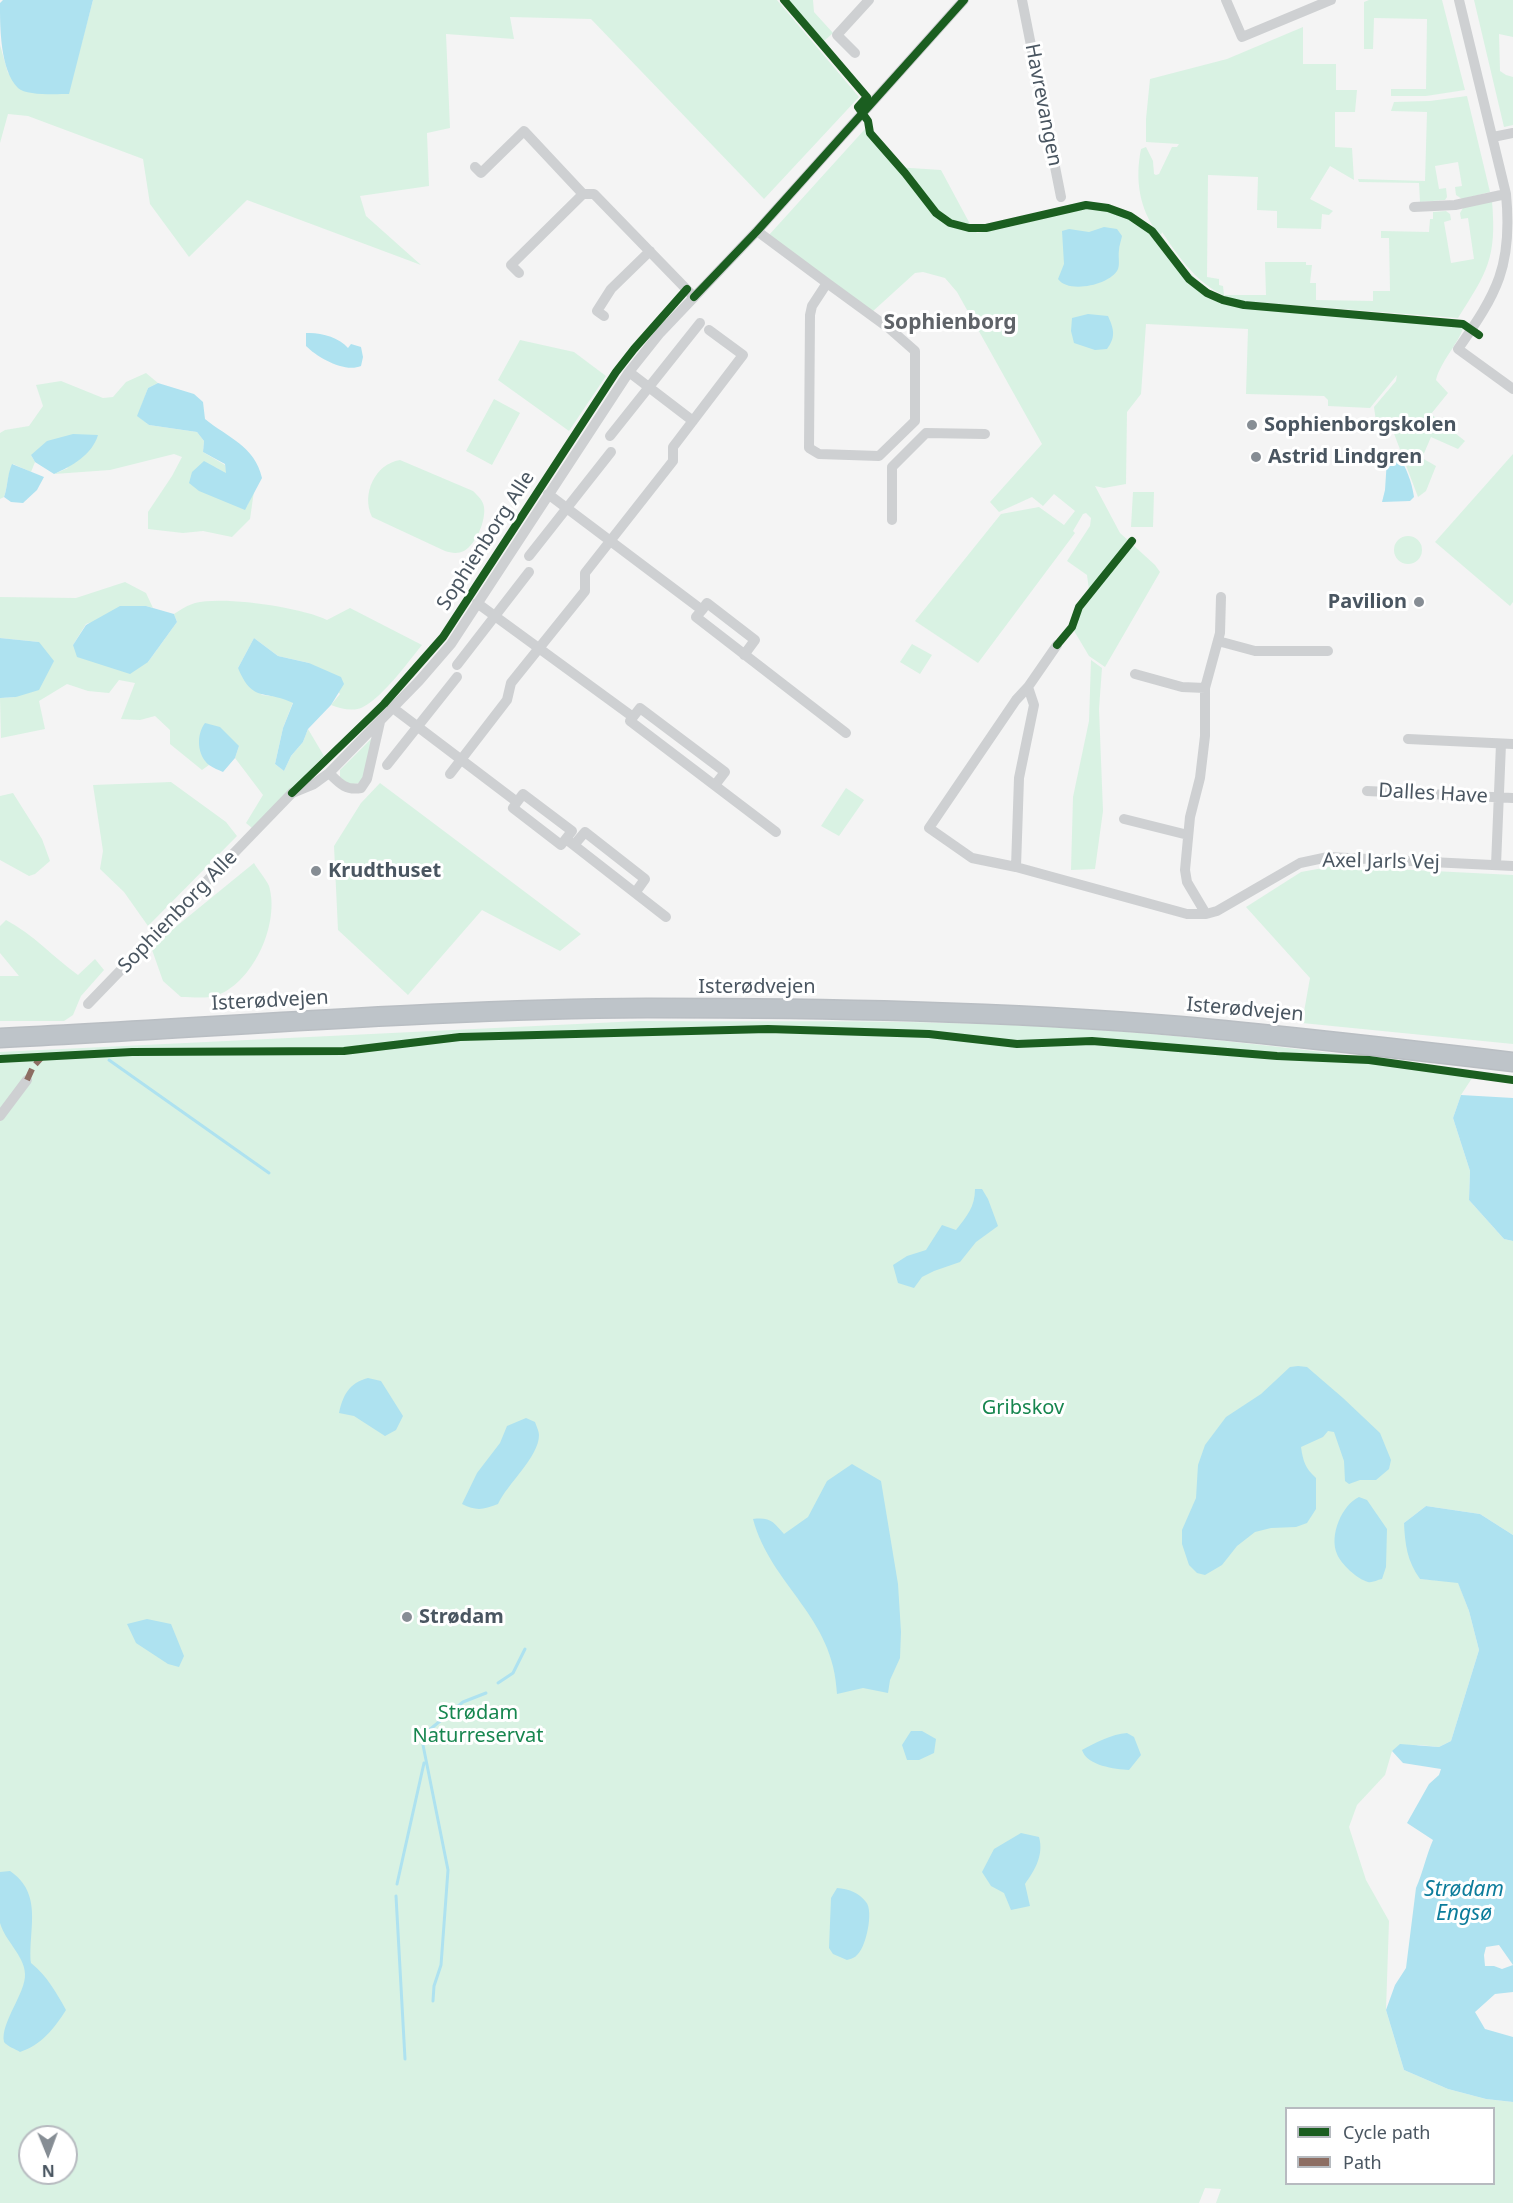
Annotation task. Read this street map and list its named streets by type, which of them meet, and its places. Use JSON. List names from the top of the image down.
{
  "streets": {
    "highway": ["Isterødvejen"],
    "street": [
      "Havrevangen",
      "Sophienborg Alle",
      "Dalles Have",
      "Axel Jarls Vej"
    ]
  },
  "crossings": [
    ["Dalles Have", "Axel Jarls Vej"]
  ],
  "districts": ["Sophienborg"],
  "water": ["Strødam Engsø"],
  "parks": ["Gribskov", "Strødam Naturreservat"],
  "places": [
    "Sophienborgskolen",
    "Astrid Lindgren",
    "Pavilion",
    "Krudthuset",
    "Strødam"
  ],
  "legend": ["Cycle path", "Path"],
  "north": "bottom"
}
